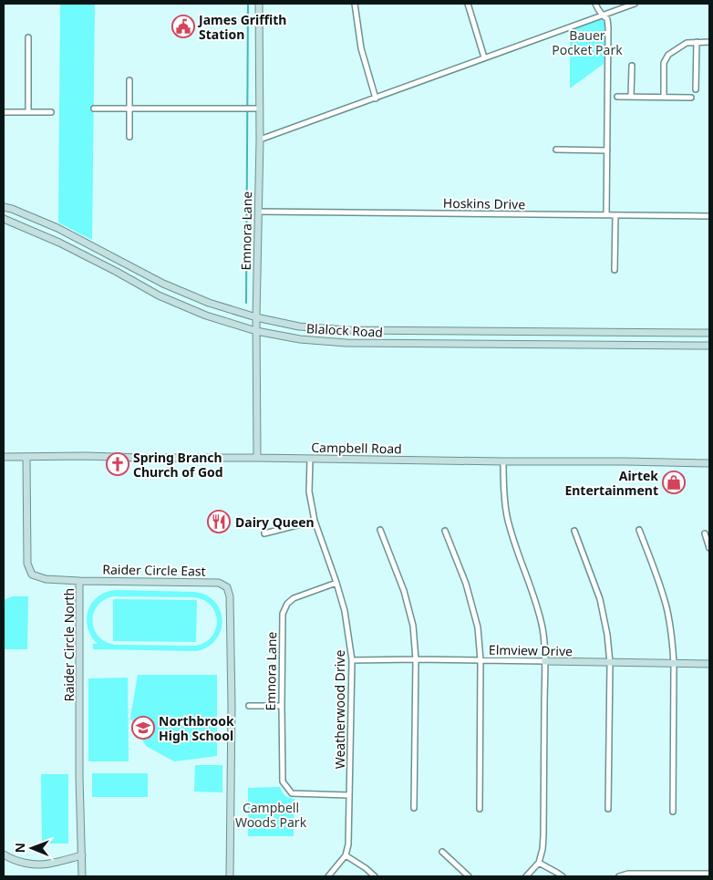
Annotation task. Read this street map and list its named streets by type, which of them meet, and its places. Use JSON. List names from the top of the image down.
{
  "streets": {
    "street": [
      "Hoskins Drive",
      "Emnora Lane",
      "Blalock Road",
      "Campbell Road",
      "Raider Circle East",
      "Raider Circle North",
      "Elmview Drive",
      "Weatherwood Drive"
    ]
  },
  "crossings": [
    ["Hoskins Drive", "Emnora Lane"],
    ["Emnora Lane", "Blalock Road"],
    ["Emnora Lane", "Campbell Road"],
    ["Emnora Lane", "Weatherwood Drive"],
    ["Campbell Road", "Raider Circle North"],
    ["Campbell Road", "Weatherwood Drive"],
    ["Raider Circle East", "Raider Circle North"],
    ["Elmview Drive", "Weatherwood Drive"]
  ],
  "parks": ["Bauer Pocket Park", "Campbell Woods Park"],
  "places": {
    "public building": ["James Griffith Station"],
    "church": ["Spring Branch Church of God"],
    "shop": ["Airtek Entertainment"],
    "restaurant": ["Dairy Queen"],
    "school or university": ["Northbrook High School"]
  },
  "north": "left"
}
